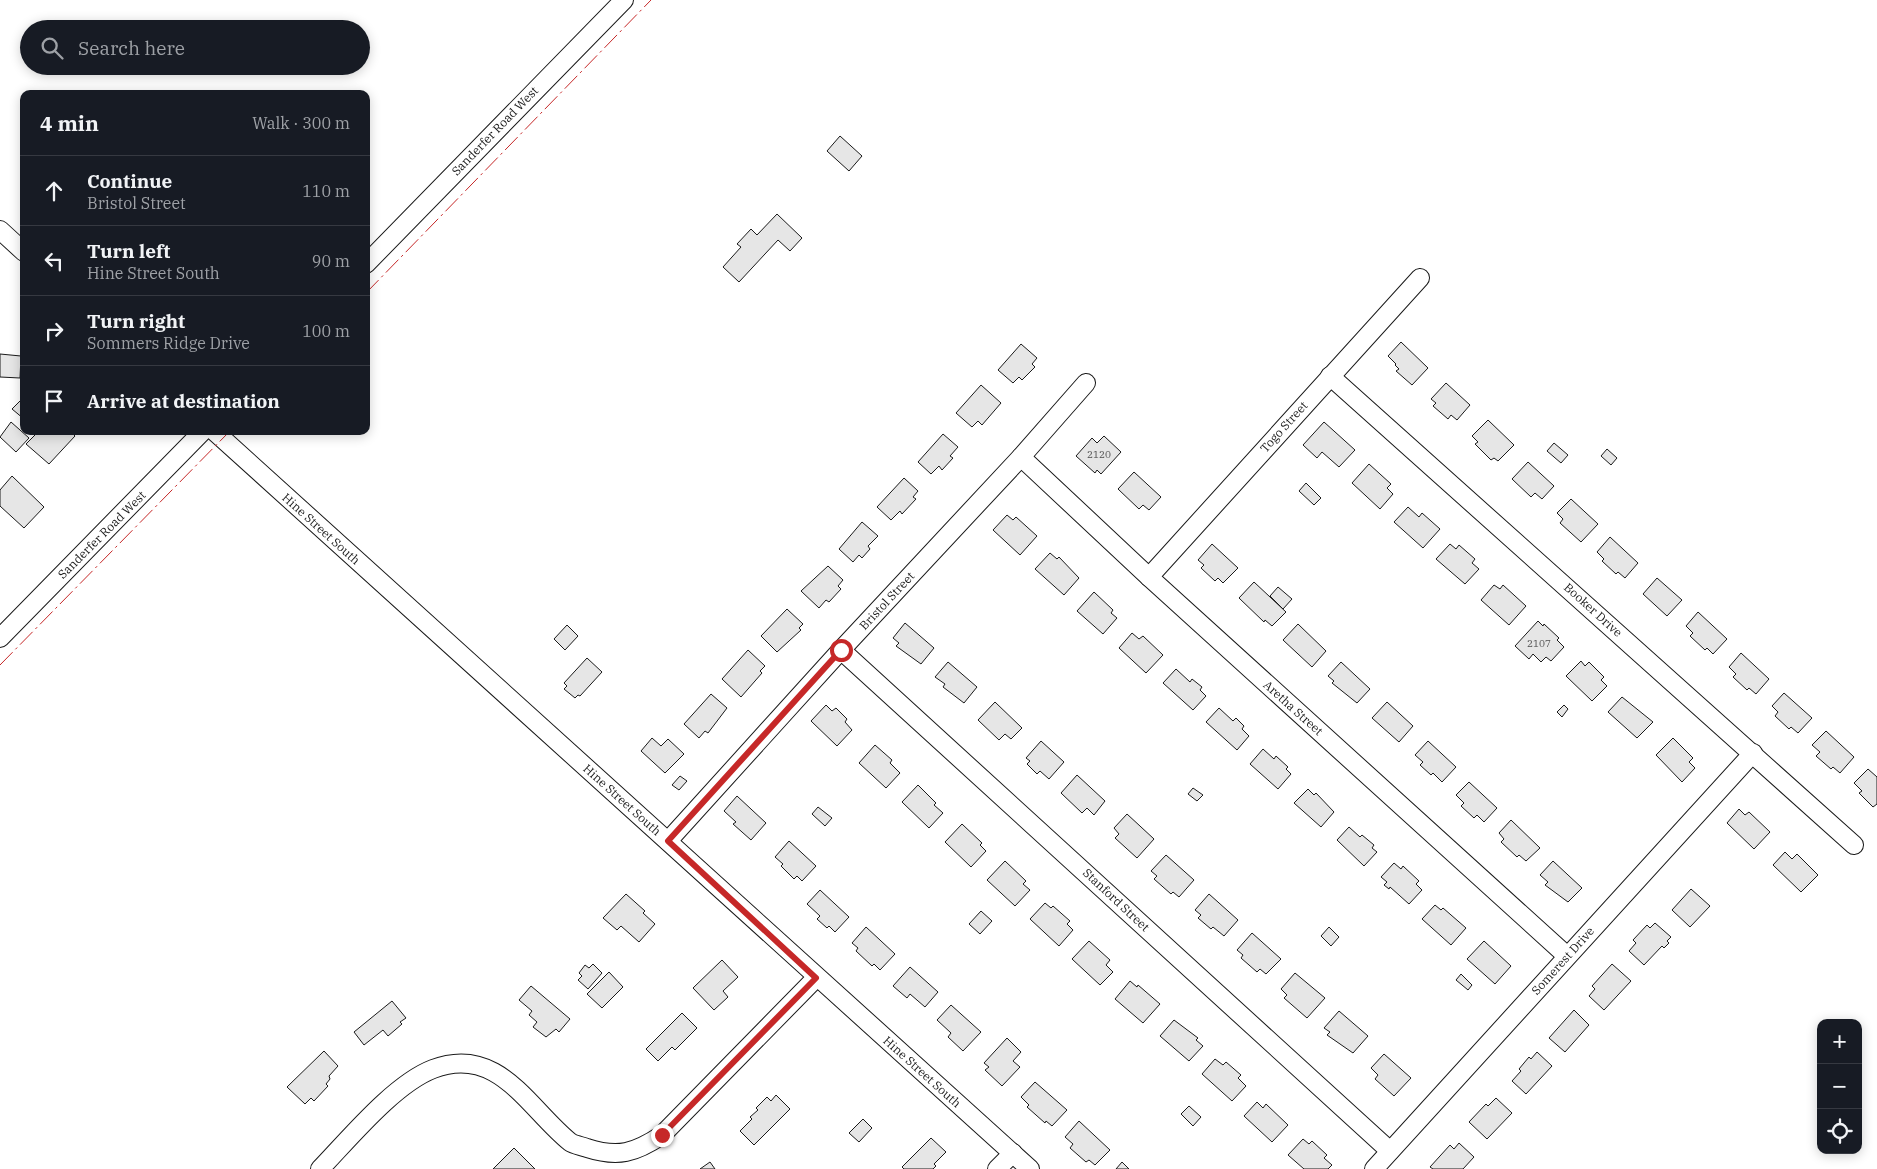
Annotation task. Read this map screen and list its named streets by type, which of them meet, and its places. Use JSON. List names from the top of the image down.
{
  "streets": {
    "street": [
      "Sanderfer Road West",
      "Togo Street",
      "Hine Street South",
      "Bristol Street",
      "Booker Drive",
      "Aretha Street",
      "Stanford Street",
      "Somerest Drive"
    ]
  },
  "crossings": [
    ["Togo Street", "Booker Drive"],
    ["Togo Street", "Aretha Street"],
    ["Hine Street South", "Bristol Street"],
    ["Bristol Street", "Aretha Street"],
    ["Bristol Street", "Stanford Street"],
    ["Booker Drive", "Somerest Drive"],
    ["Aretha Street", "Somerest Drive"],
    ["Stanford Street", "Somerest Drive"]
  ],
  "house_numbers": ["2120", "2107"],
  "page": {
    "search": "Search here",
    "heading": ["4 min", "Walk · 300 m"],
    "list": [
      ["Continue", "Bristol Street", "110 m"],
      ["Turn left", "Hine Street South", "90 m"],
      ["Turn right", "Sommers Ridge Drive", "100 m"],
      "Arrive at destination"
    ],
    "map_buttons": ["+", "−"]
  }
}
